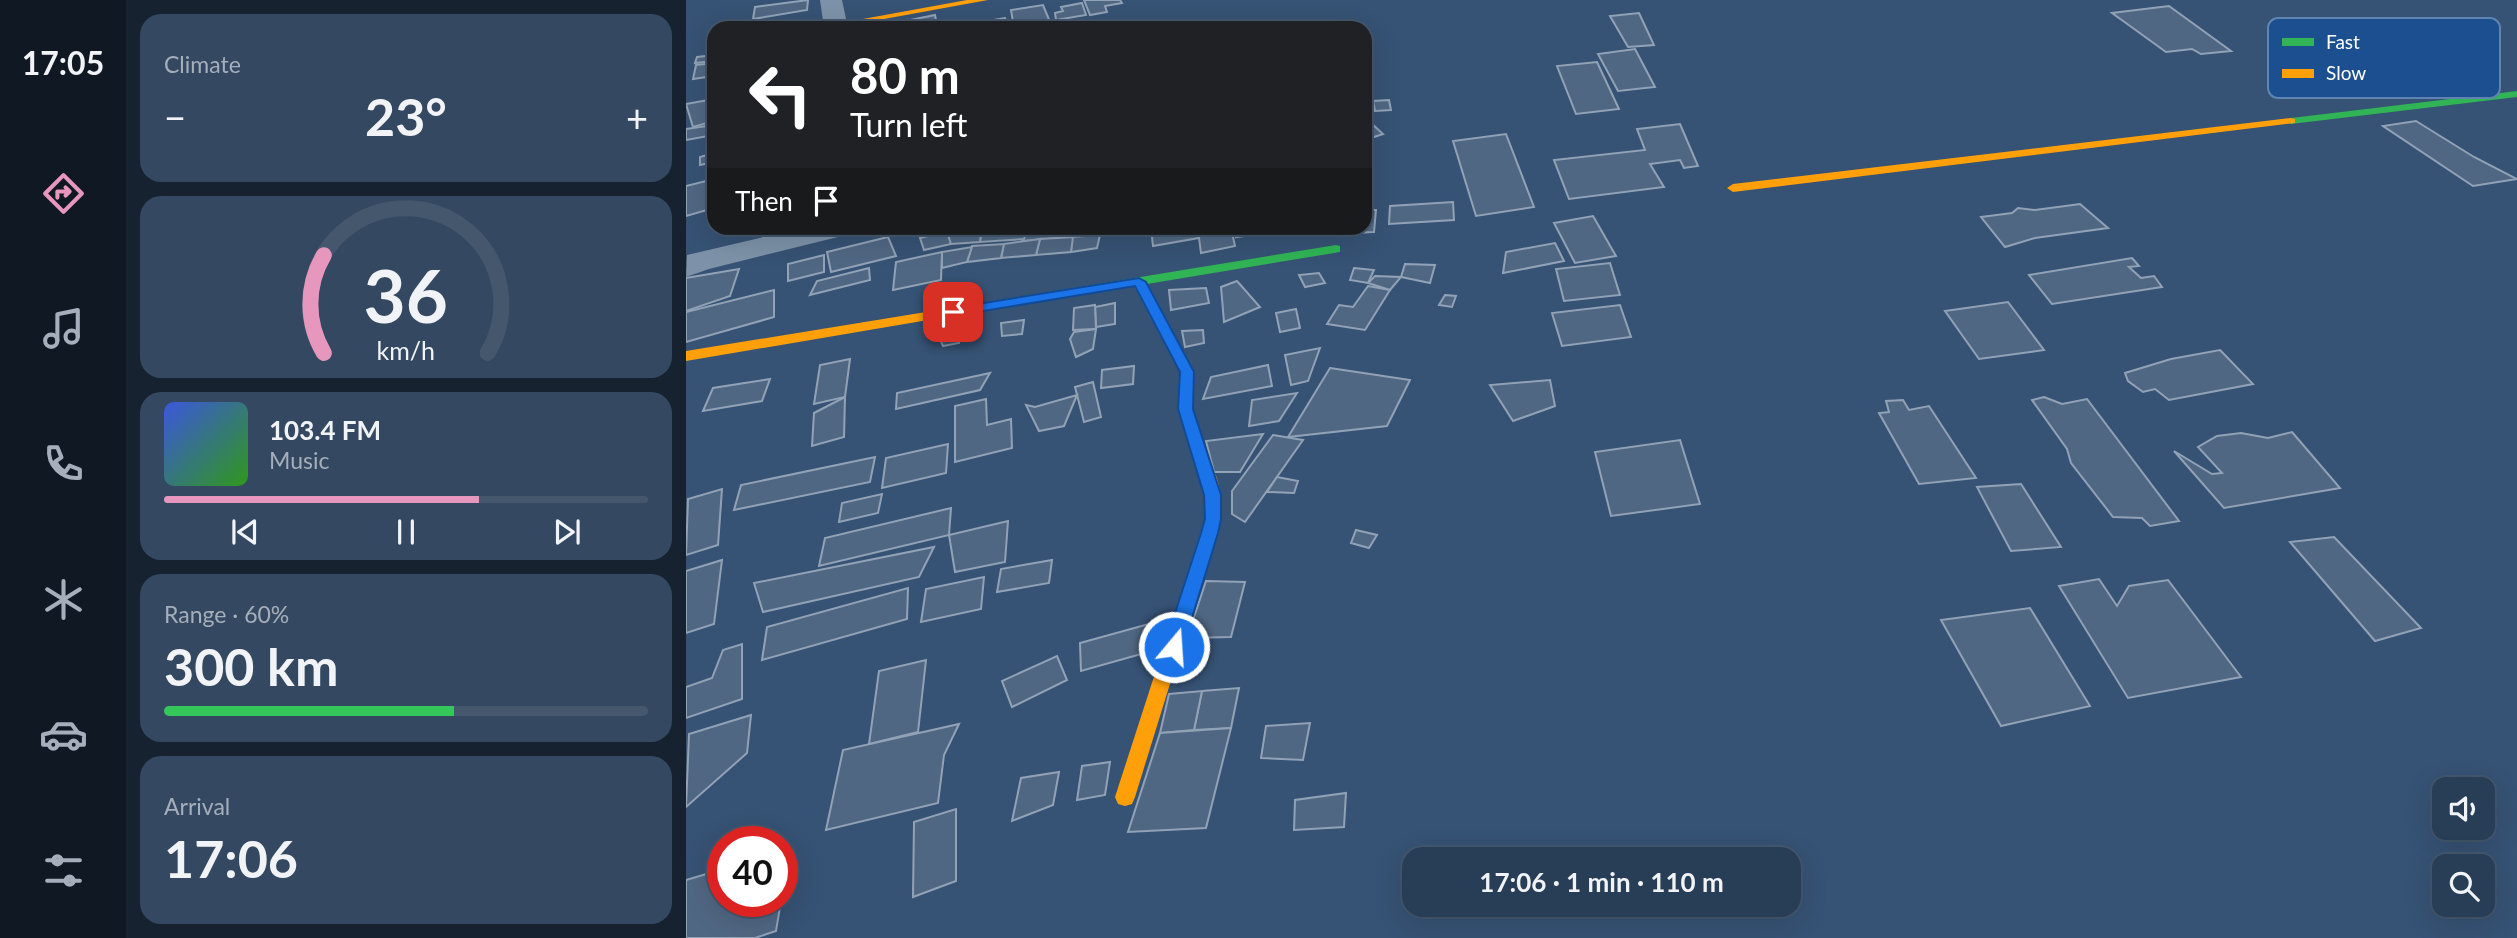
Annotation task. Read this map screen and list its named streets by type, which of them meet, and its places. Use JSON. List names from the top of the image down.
{
  "legend": ["Fast", "Slow"],
  "page": {
    "tabs": "17:05",
    "tile": [
      "Climate",
      ["Range · 60%", "300 km"],
      ["Arrival", "17:06"]
    ],
    "turn": ["80 m", "Turn left"],
    "heat": ["−", "23°", "+"],
    "then": "Then",
    "song": ["103.4 FM", "Music"],
    "limit": "40",
    "trip": "17:06 · 1 min · 110 m",
    "gauge": ["36", "km/h"]
  }
}
